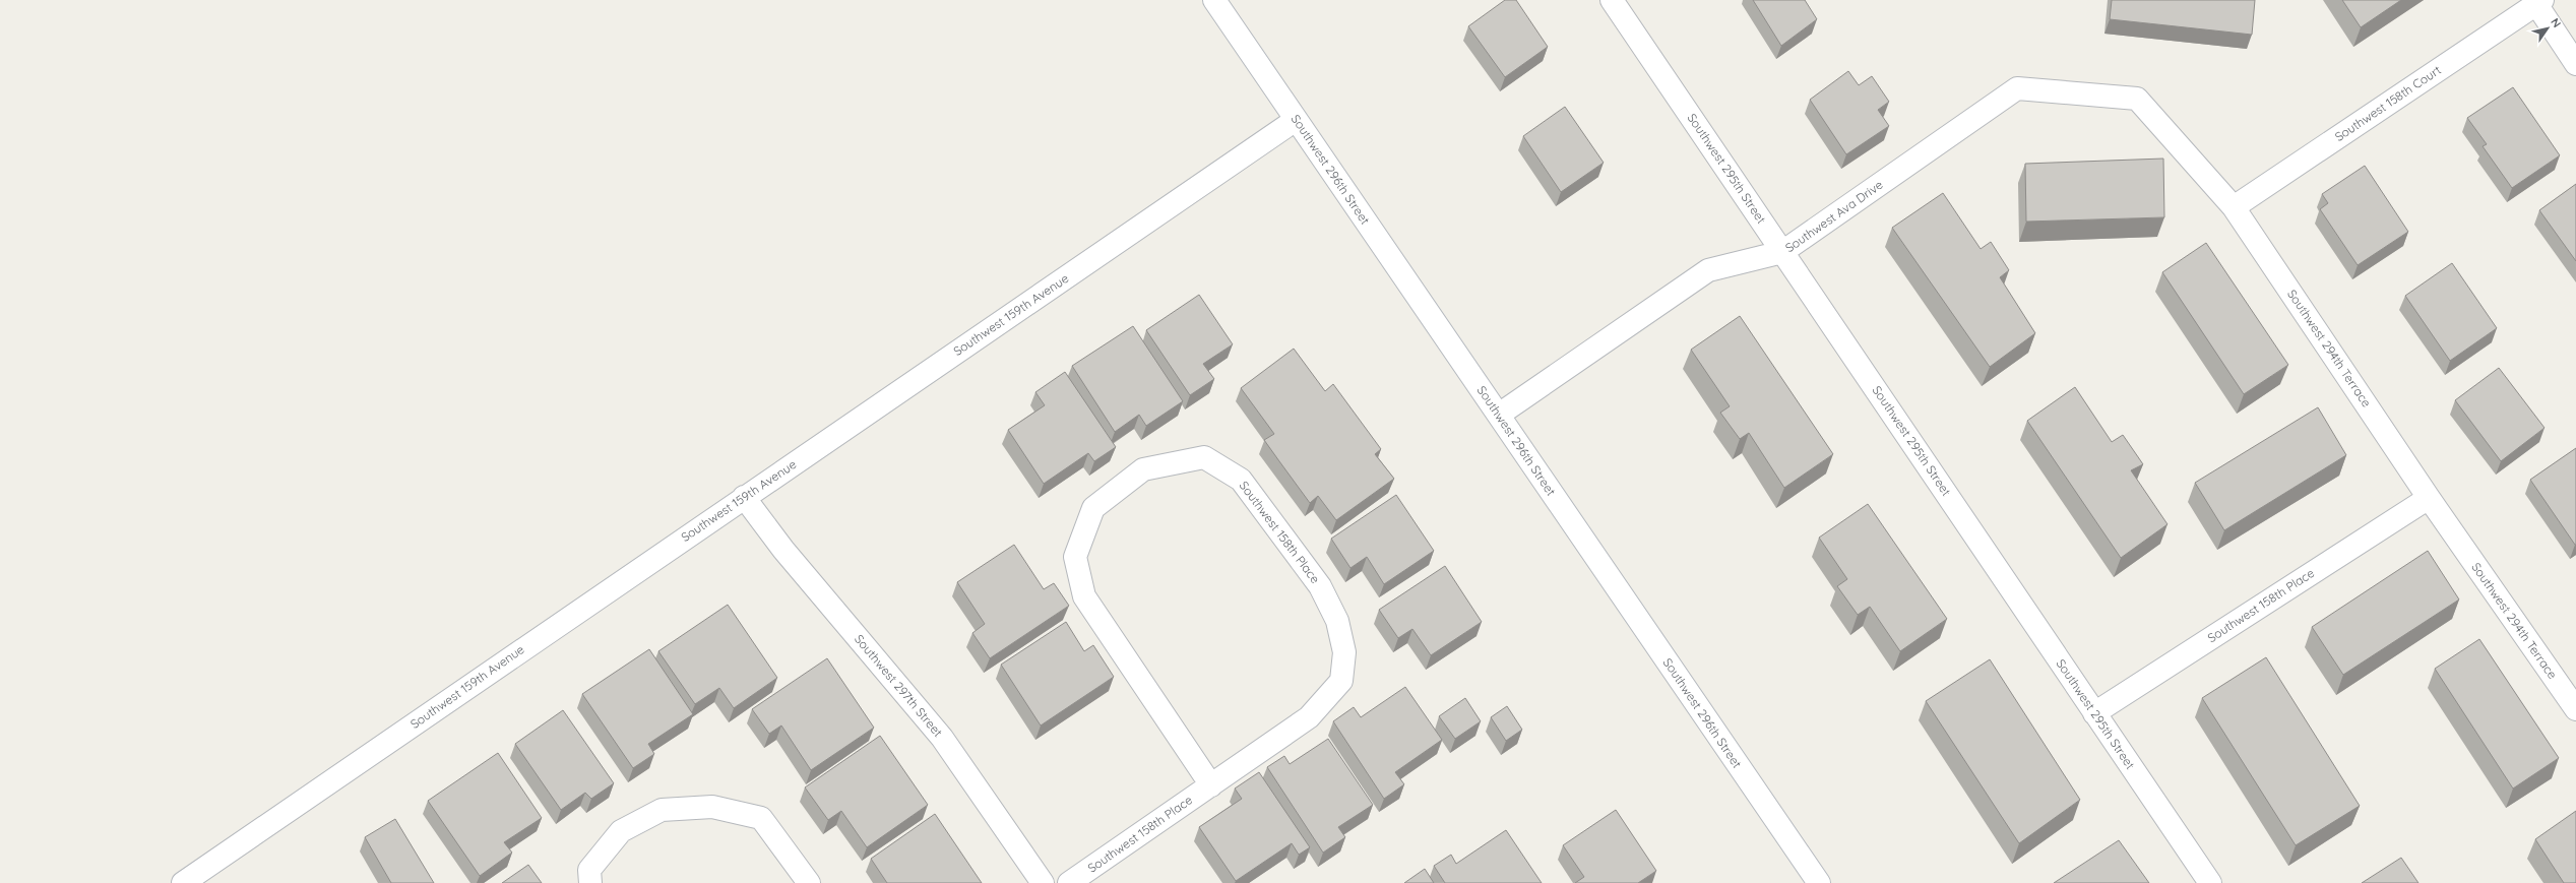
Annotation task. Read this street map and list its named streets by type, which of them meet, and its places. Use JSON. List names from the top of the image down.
{
  "streets": {
    "street": [
      "Southwest 158th Court",
      "Southwest 295th Street",
      "Southwest 296th Street",
      "Southwest Ava Drive",
      "Southwest 159th Avenue",
      "Southwest 294th Terrace",
      "Southwest 158th Place",
      "Southwest 297th Street"
    ]
  },
  "crossings": [
    ["Southwest 158th Court", "Southwest 294th Terrace"],
    ["Southwest 295th Street", "Southwest Ava Drive"],
    ["Southwest 295th Street", "Southwest 158th Place"],
    ["Southwest 296th Street", "Southwest Ava Drive"],
    ["Southwest 296th Street", "Southwest 159th Avenue"],
    ["Southwest Ava Drive", "Southwest 294th Terrace"],
    ["Southwest 159th Avenue", "Southwest 297th Street"],
    ["Southwest 294th Terrace", "Southwest 158th Place"]
  ],
  "north": "top right"
}
